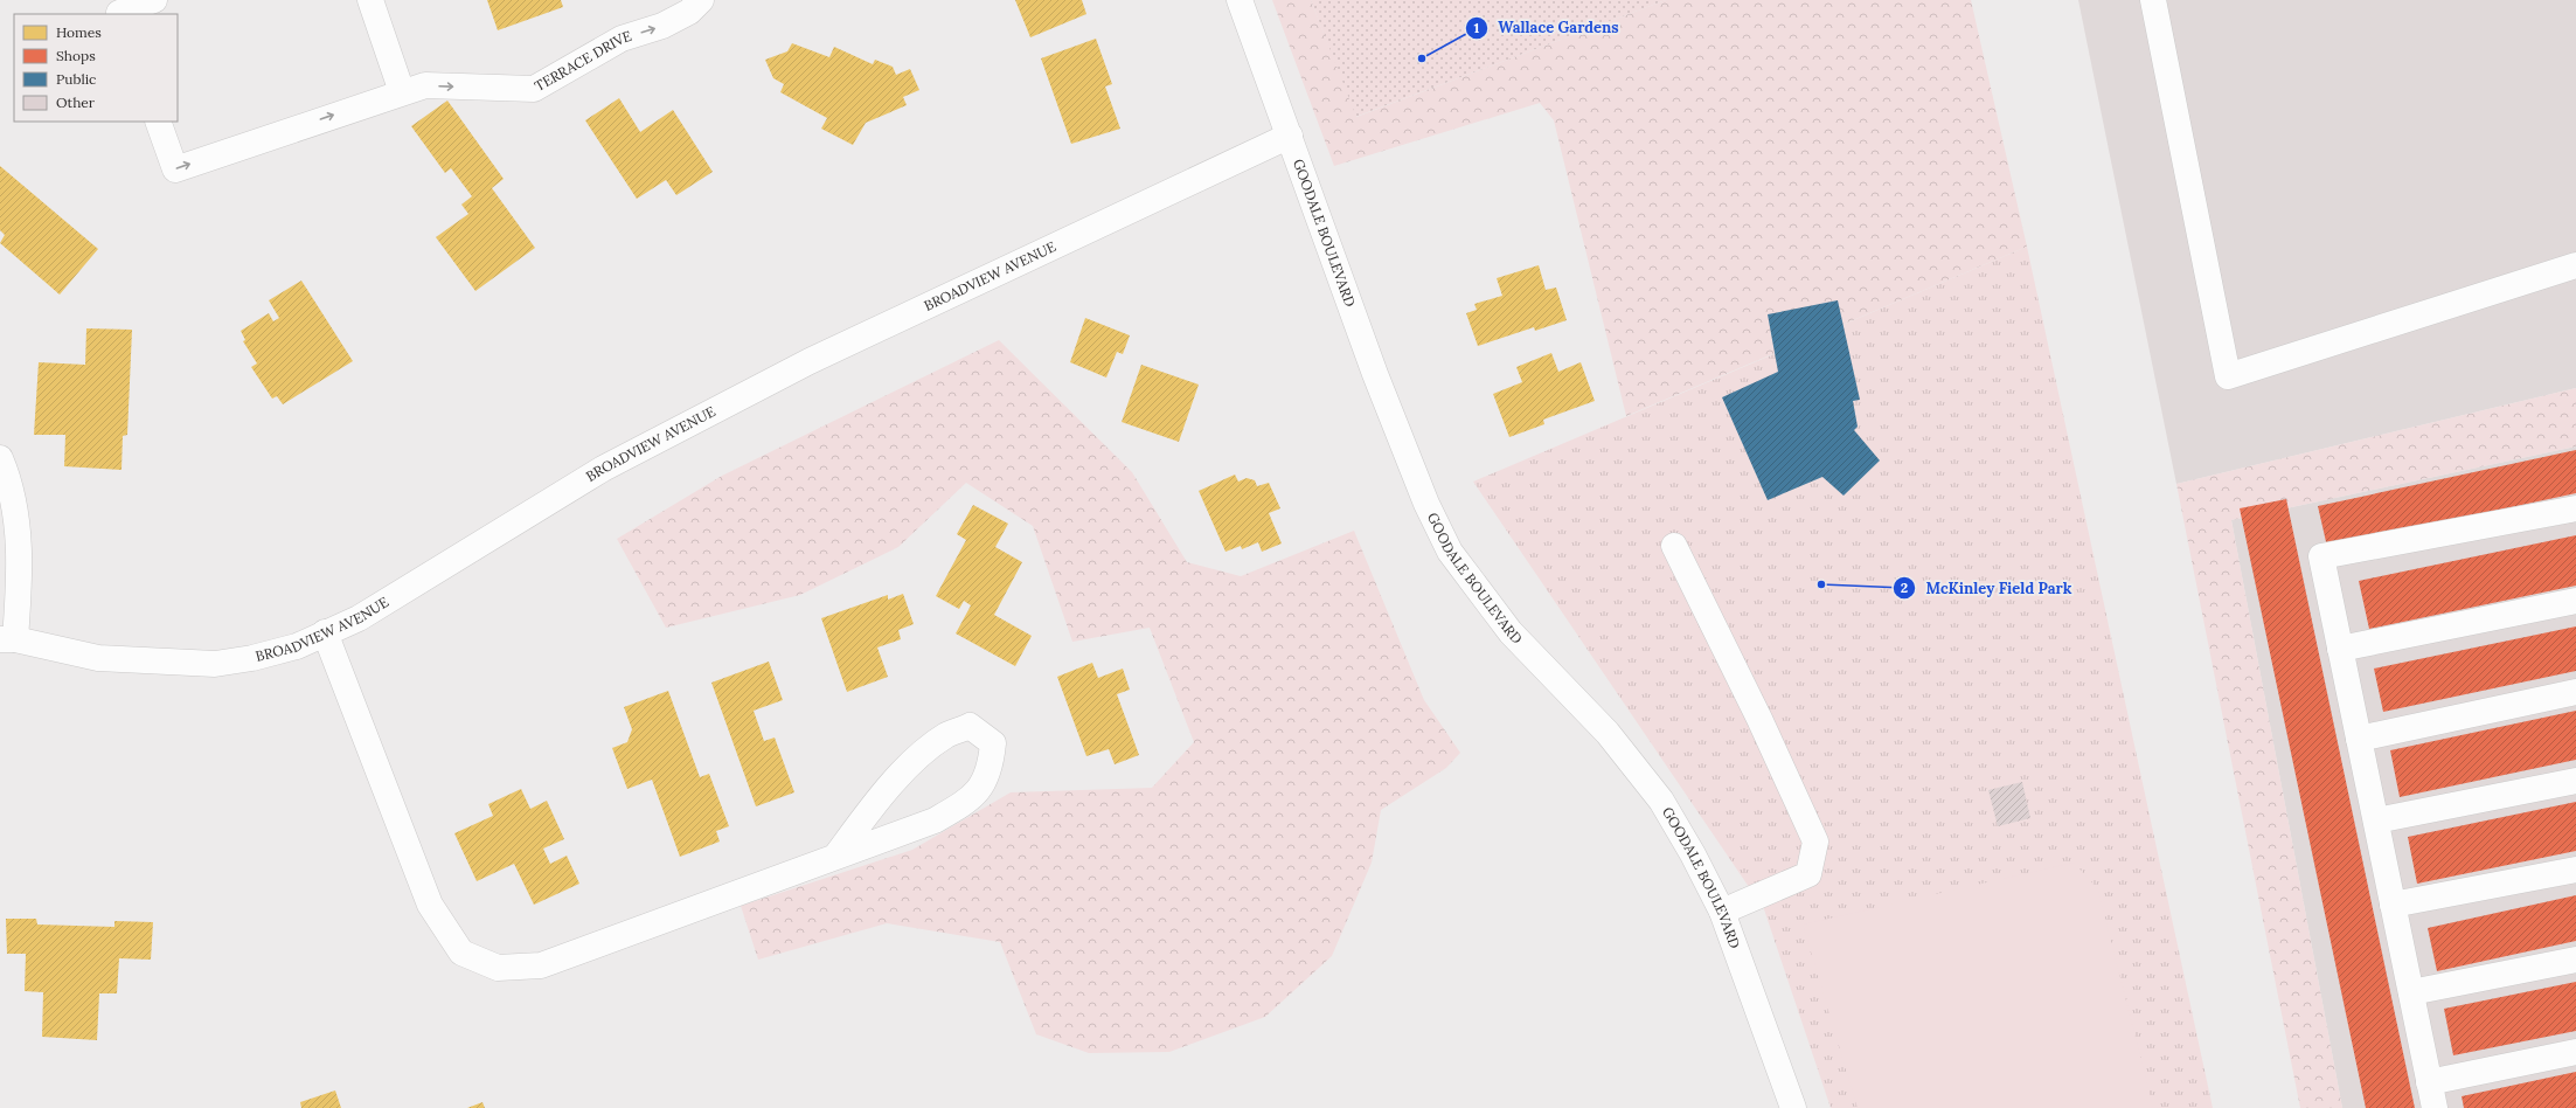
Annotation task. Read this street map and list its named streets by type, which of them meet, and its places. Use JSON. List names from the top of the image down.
{
  "streets": {
    "street": ["TERRACE DRIVE", "GOODALE BOULEVARD", "BROADVIEW AVENUE"]
  },
  "crossings": [
    ["GOODALE BOULEVARD", "BROADVIEW AVENUE"]
  ],
  "one_way": ["TERRACE DRIVE"],
  "places": ["Wallace Gardens", "McKinley Field Park"],
  "legend": [
    "Homes",
    "Shops",
    "Public",
    "Other"
  ]
}
